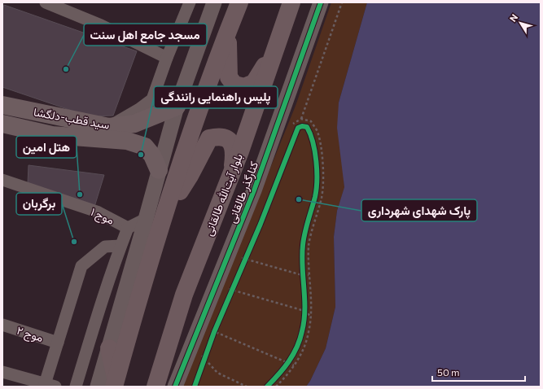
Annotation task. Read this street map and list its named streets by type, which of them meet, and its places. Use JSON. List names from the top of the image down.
{
  "streets": {
    "main road": ["سید قطب-دلگشا", "بلوار آیت‌الله طالقانی"],
    "street": ["کنارگذر طالقانی", "موج ۱", "موج ۲"]
  },
  "places": [
    "مسجد جامع اهل سنت",
    "پلیس راهنمایی رانندگی",
    "هتل امین",
    "پارک شهدای شهرداری",
    "برگربان"
  ],
  "scale_bar": "50 m",
  "north": "top left"
}
